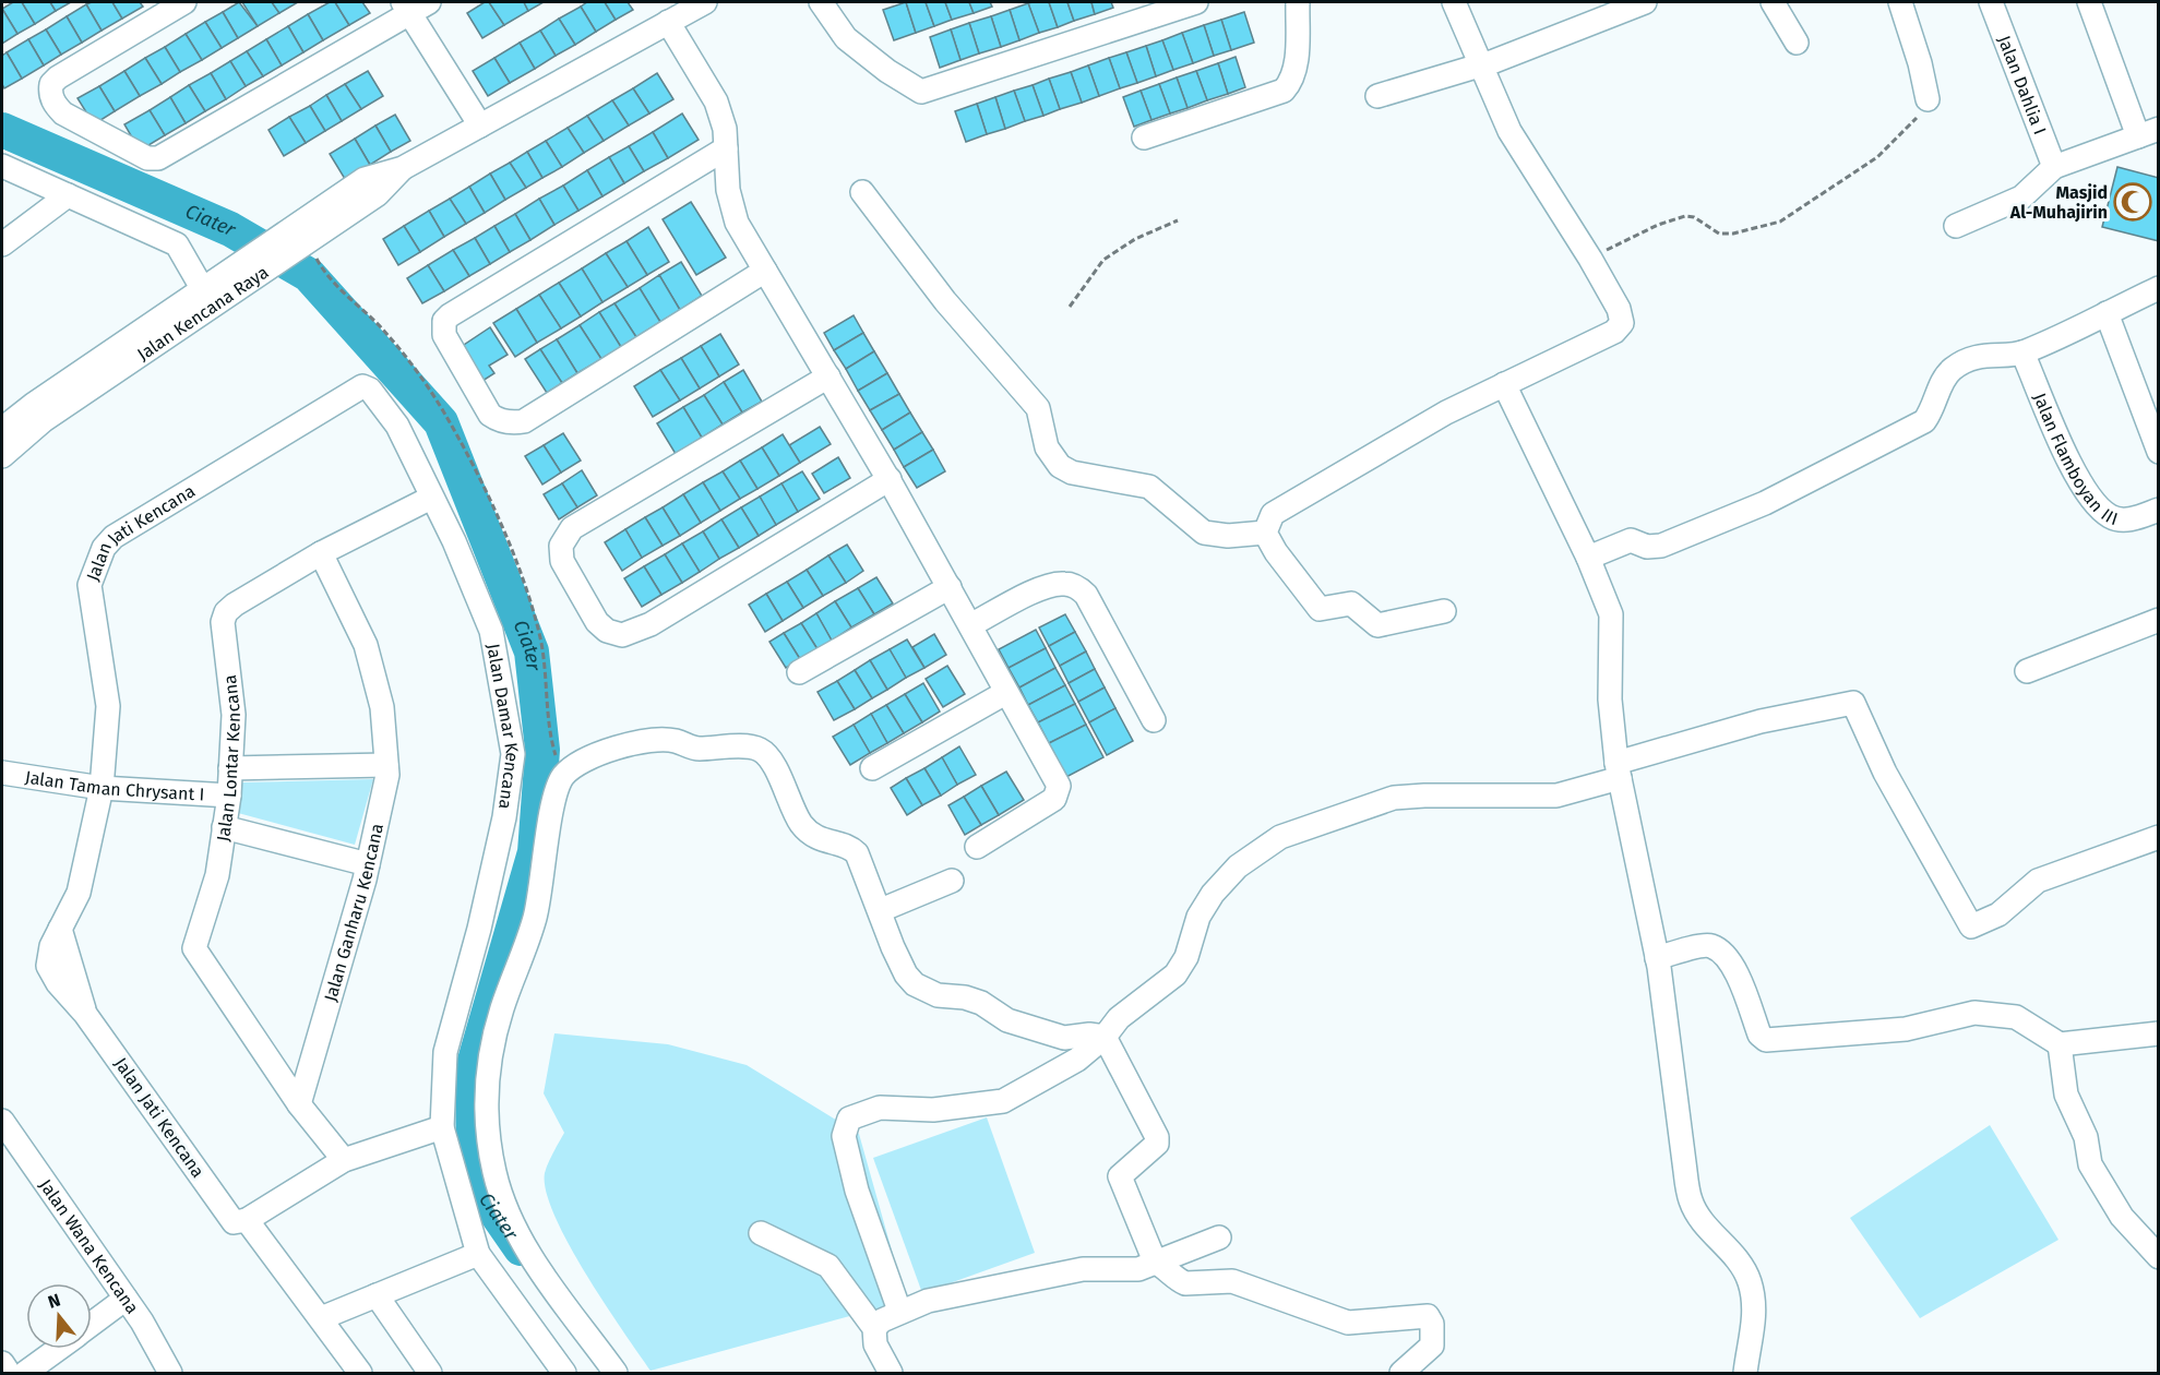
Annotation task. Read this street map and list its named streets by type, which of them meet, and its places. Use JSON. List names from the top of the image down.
{
  "streets": {
    "street": [
      "Jalan Dahlia I",
      "Jalan Kencana Raya",
      "Jalan Flamboyan III",
      "Jalan Jati Kencana",
      "Jalan Damar Kencana",
      "Jalan Lontar Kencana",
      "Jalan Taman Chrysant I",
      "Jalan Ganharu Kencana",
      "Jalan Wana Kencana"
    ]
  },
  "crossings": [
    ["Jalan Jati Kencana", "Jalan Damar Kencana"],
    ["Jalan Jati Kencana", "Jalan Taman Chrysant I"],
    ["Jalan Damar Kencana", "Jalan Lontar Kencana"],
    ["Jalan Lontar Kencana", "Jalan Taman Chrysant I"],
    ["Jalan Lontar Kencana", "Jalan Ganharu Kencana"]
  ],
  "water": ["Ciater"],
  "places": {
    "mosque": ["Masjid Al-Muhajirin"]
  },
  "north": "top"
}
